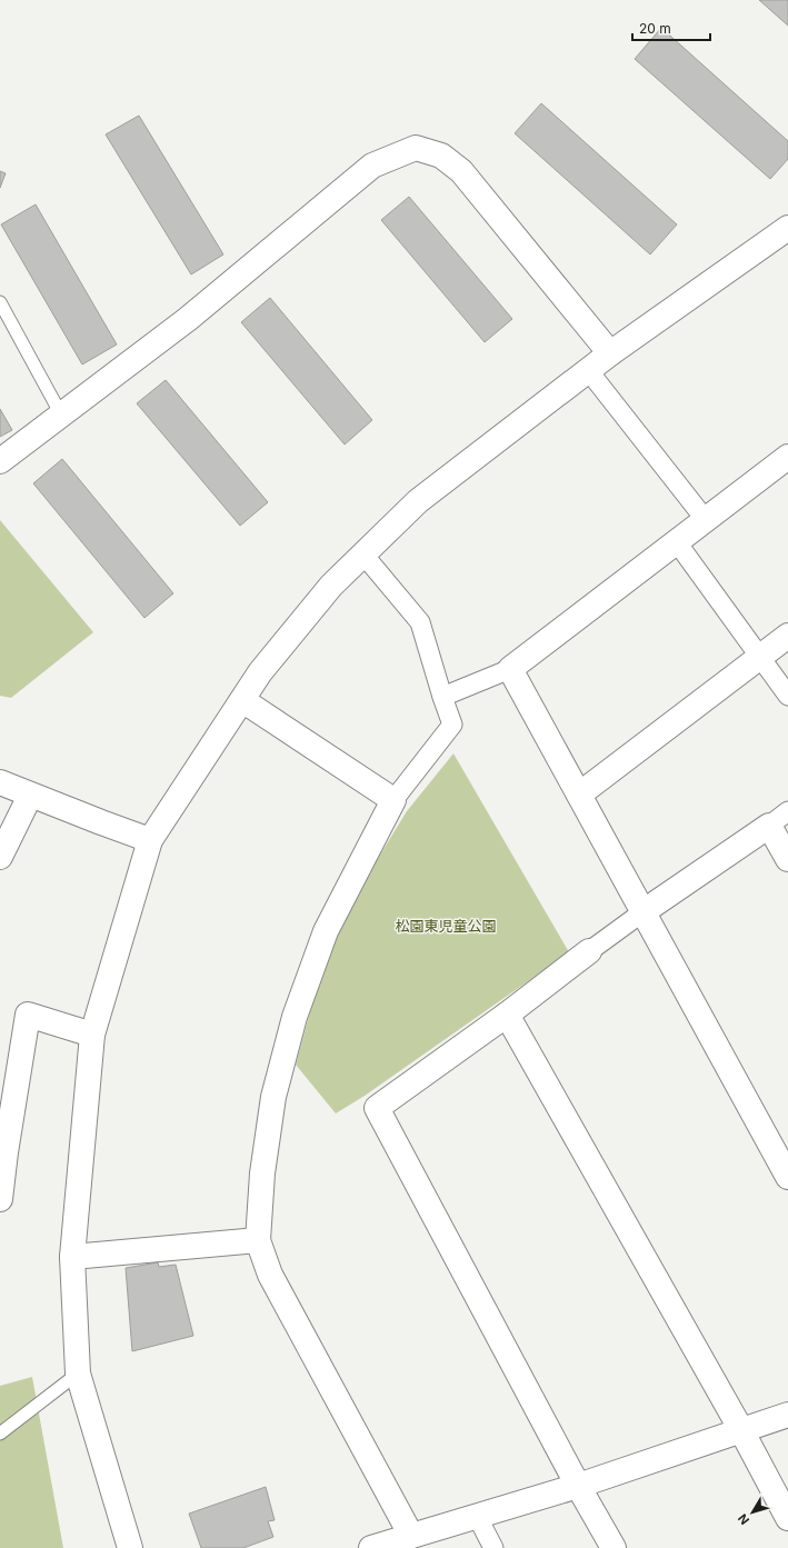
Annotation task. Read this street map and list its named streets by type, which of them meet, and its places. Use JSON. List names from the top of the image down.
{
  "parks": ["松園東児童公園"],
  "scale_bar": "20 m",
  "north": "bottom left"
}
